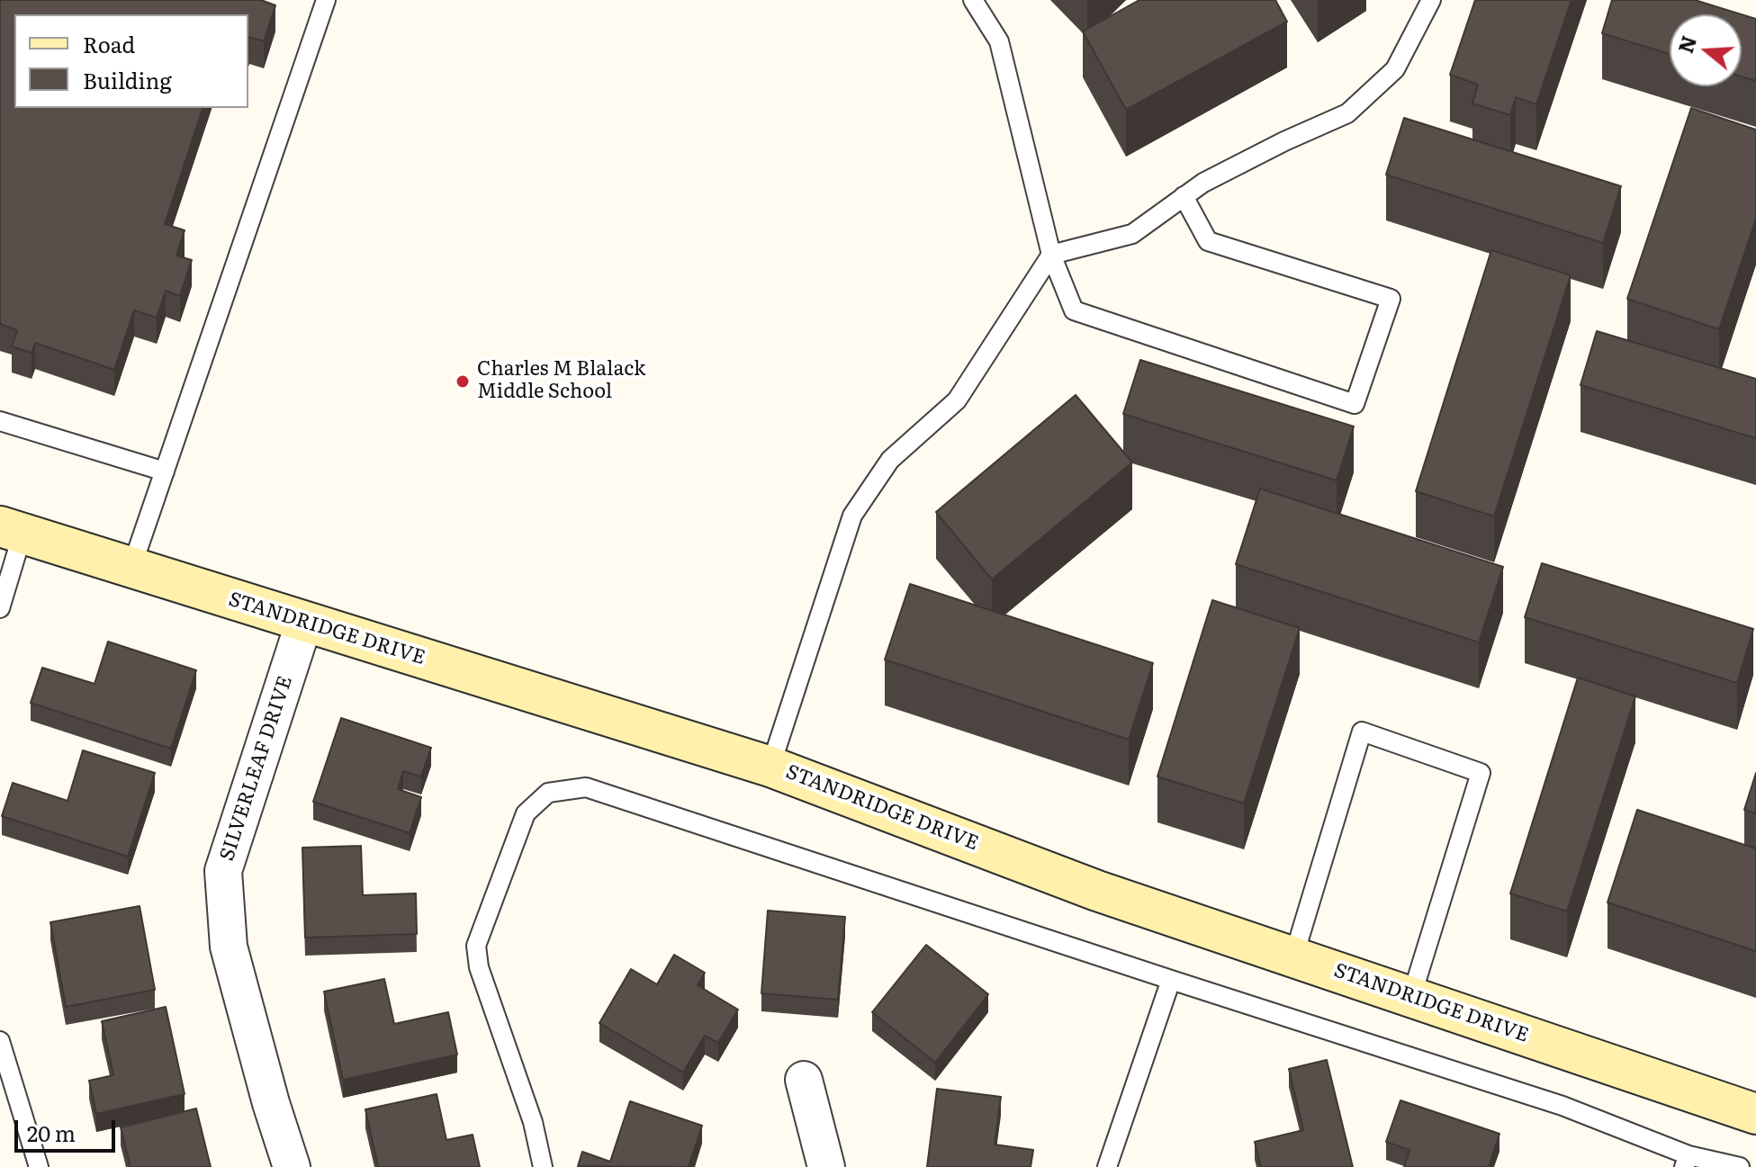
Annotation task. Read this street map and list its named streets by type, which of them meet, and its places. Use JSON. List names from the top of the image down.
{
  "streets": {
    "street": ["STANDRIDGE DRIVE", "SILVERLEAF DRIVE"]
  },
  "crossings": [
    ["STANDRIDGE DRIVE", "SILVERLEAF DRIVE"]
  ],
  "places": ["Charles M Blalack Middle School"],
  "legend": ["Road", "Building"],
  "scale_bar": "20 m",
  "north": "left"
}
